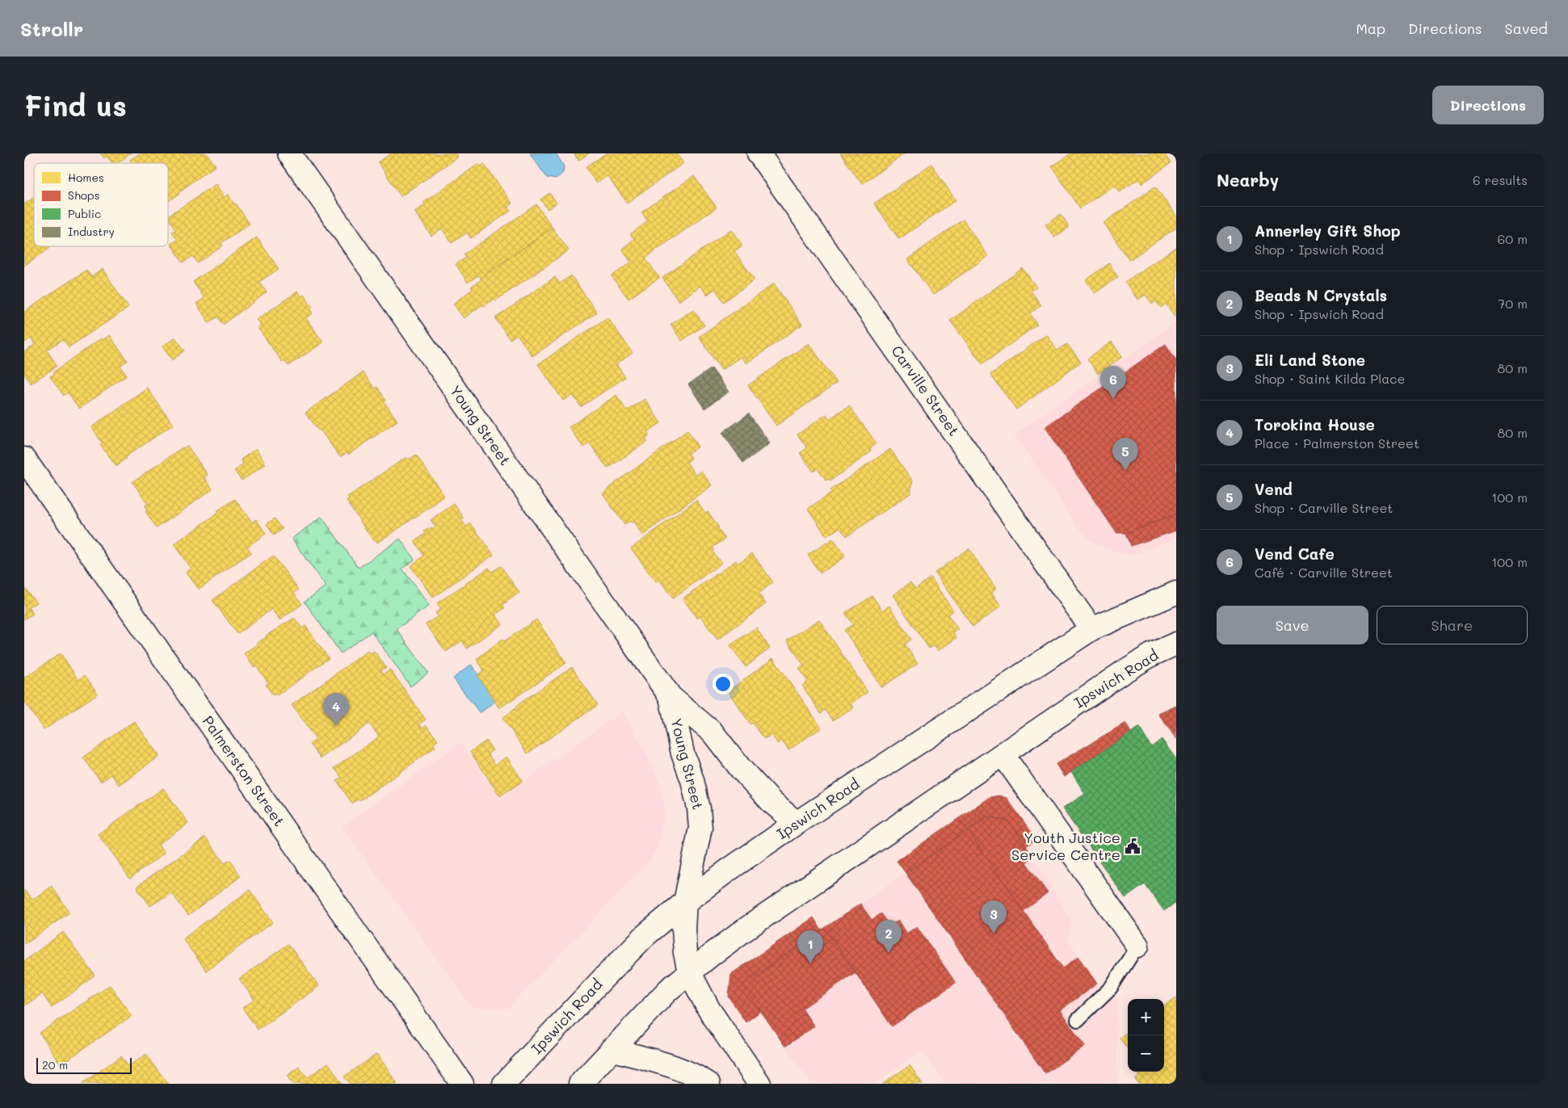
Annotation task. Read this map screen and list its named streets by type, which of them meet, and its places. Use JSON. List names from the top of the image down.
{
  "streets": {
    "main road": [
      "Carville Street",
      "Young Street",
      "Ipswich Road",
      "Palmerston Street"
    ]
  },
  "crossings": [
    ["Carville Street", "Ipswich Road"],
    ["Young Street", "Ipswich Road"]
  ],
  "places": {
    "public building": ["Youth Justice Service Centre"]
  },
  "legend": [
    "Homes",
    "Shops",
    "Public",
    "Industry"
  ],
  "scale_bar": "20 m",
  "page": {
    "header": "Strollr",
    "nav": ["Map", "Directions", "Saved"],
    "buttons": [
      "Directions",
      ["Save", "Share"]
    ],
    "title": "Find us",
    "heading": ["Nearby", "6 results"],
    "list": [
      {
        "mark": "1",
        "name": "Annerley Gift Shop",
        "note": "Shop · Ipswich Road",
        "value": "60 m"
      },
      {
        "mark": "2",
        "name": "Beads N Crystals",
        "note": "Shop · Ipswich Road",
        "value": "70 m"
      },
      {
        "mark": "3",
        "name": "Eli Land Stone",
        "note": "Shop · Saint Kilda Place",
        "value": "80 m"
      },
      {
        "mark": "4",
        "name": "Torokina House",
        "note": "Place · Palmerston Street",
        "value": "80 m"
      },
      {
        "mark": "5",
        "name": "Vend",
        "note": "Shop · Carville Street",
        "value": "100 m"
      },
      {
        "mark": "6",
        "name": "Vend Cafe",
        "note": "Café · Carville Street",
        "value": "100 m"
      }
    ],
    "pins": [
      "6",
      "5",
      "4",
      "3",
      "2",
      "1"
    ],
    "map_buttons": ["+", "−"],
    "scale": "20 m"
  }
}
